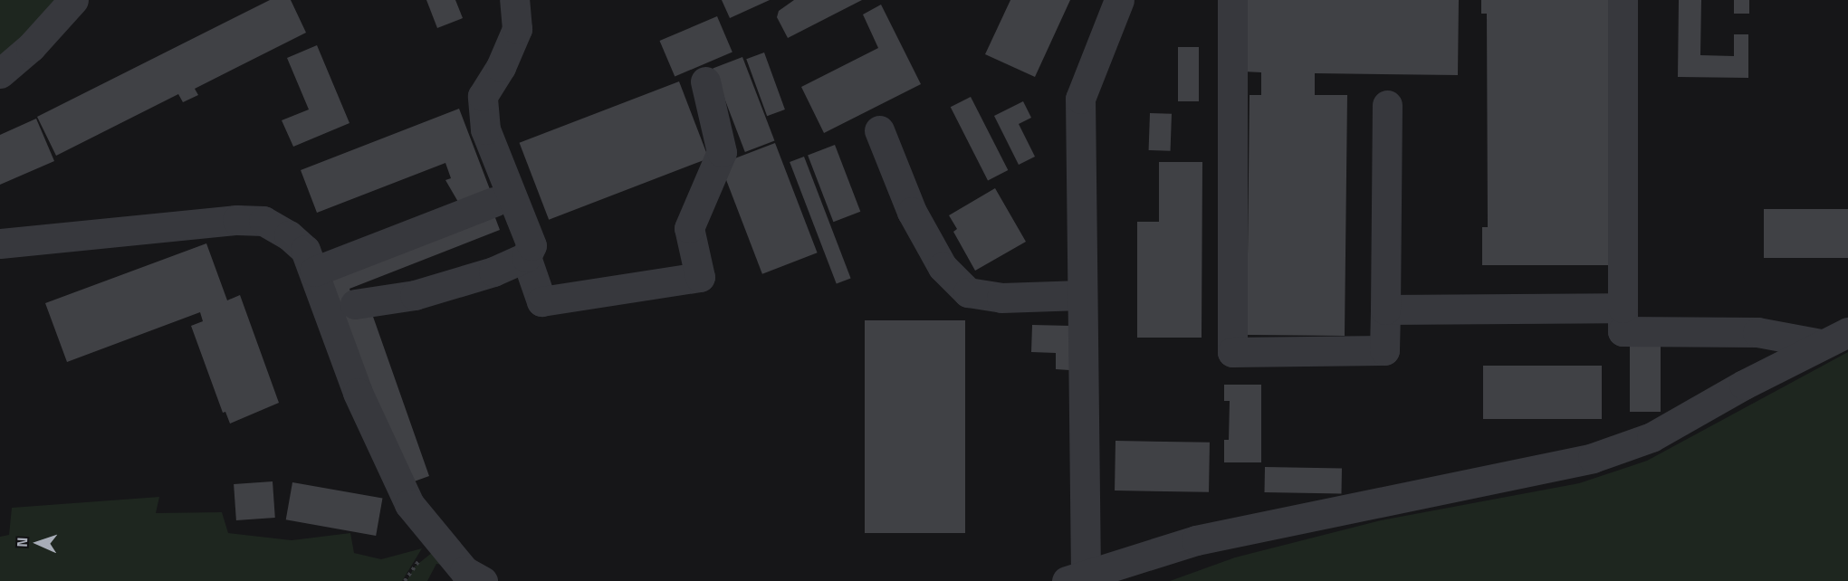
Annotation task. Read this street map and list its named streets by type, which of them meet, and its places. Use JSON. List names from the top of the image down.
{
  "north": "left"
}
